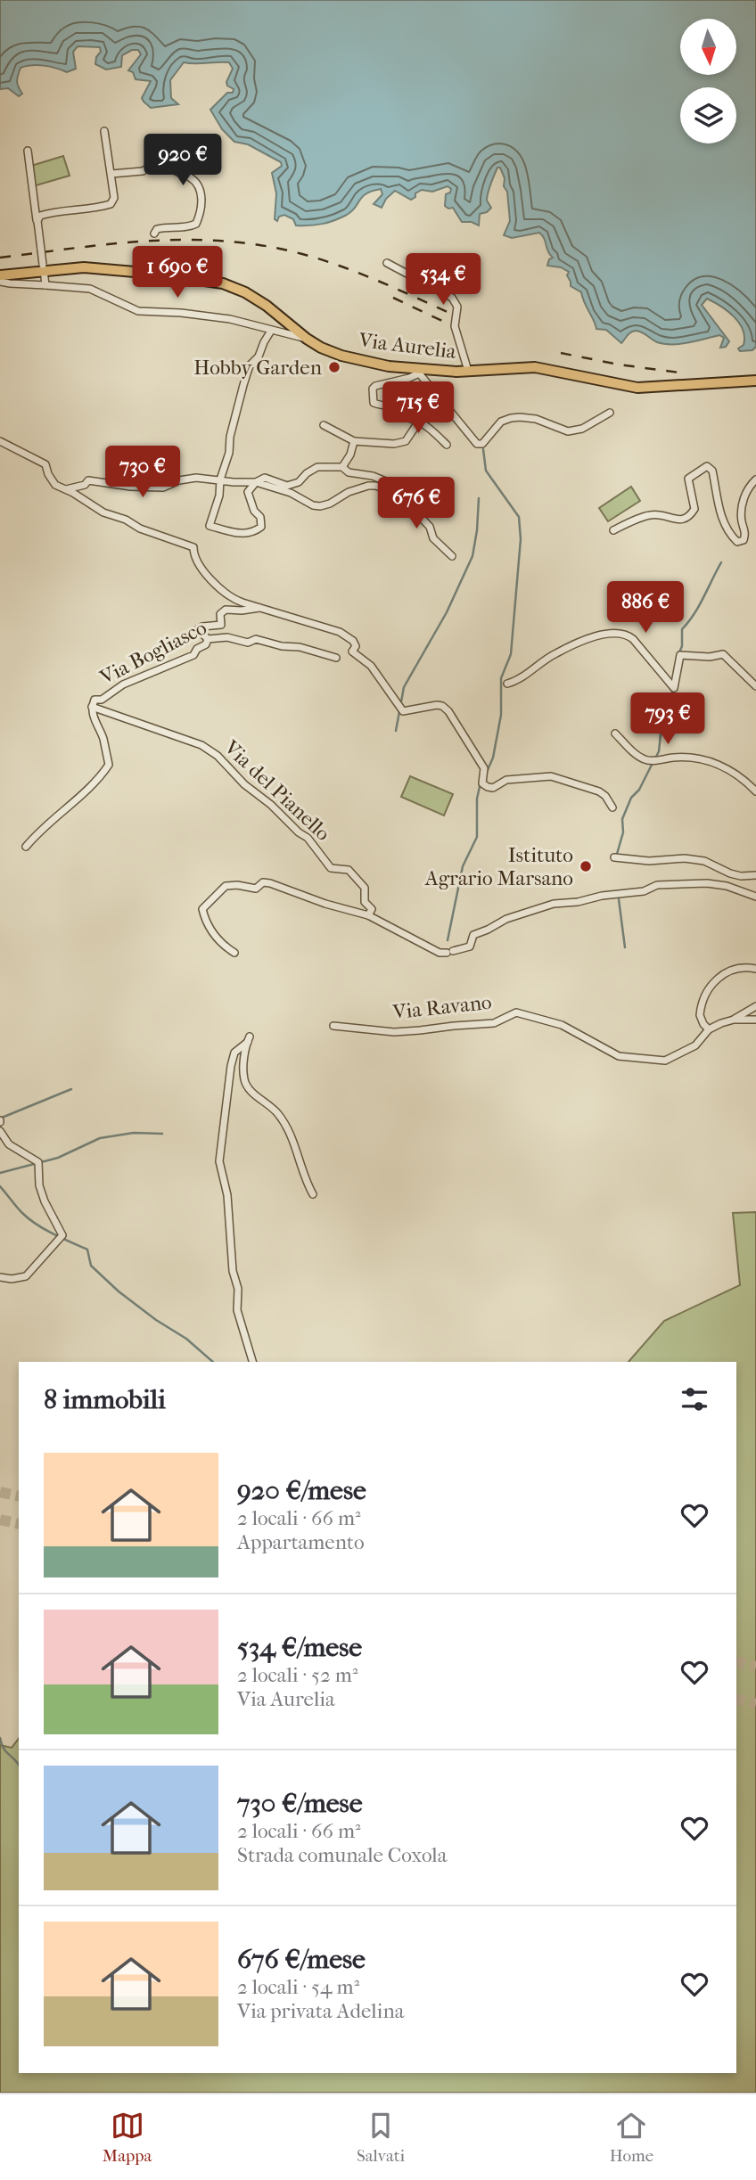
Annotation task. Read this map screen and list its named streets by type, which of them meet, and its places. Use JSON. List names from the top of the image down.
{
  "streets": {
    "main road": ["Via Aurelia"],
    "street": ["Via Bogliasco", "Via del Pianello", "Via Ravano"]
  },
  "crossings": [
    ["Via Bogliasco", "Via del Pianello"]
  ],
  "places": ["Hobby Garden", "Istituto Agrario Marsano"],
  "north": "bottom",
  "page": {
    "price": [
      "920 €",
      "1 690 €",
      "534 €",
      "715 €",
      "730 €",
      "676 €",
      "886 €",
      "793 €"
    ],
    "heading": "8 immobili",
    "list": [
      {
        "name": "920 €/mese",
        "note": "2 locali · 66 m² · Appartamento"
      },
      {
        "name": "534 €/mese",
        "note": "2 locali · 52 m² · Via Aurelia"
      },
      {
        "name": "730 €/mese",
        "note": "2 locali · 66 m² · Strada comunale Coxola"
      },
      {
        "name": "676 €/mese",
        "note": "2 locali · 54 m² · Via privata Adelina"
      }
    ],
    "tabs": ["Mappa", "Salvati", "Home"]
  }
}
